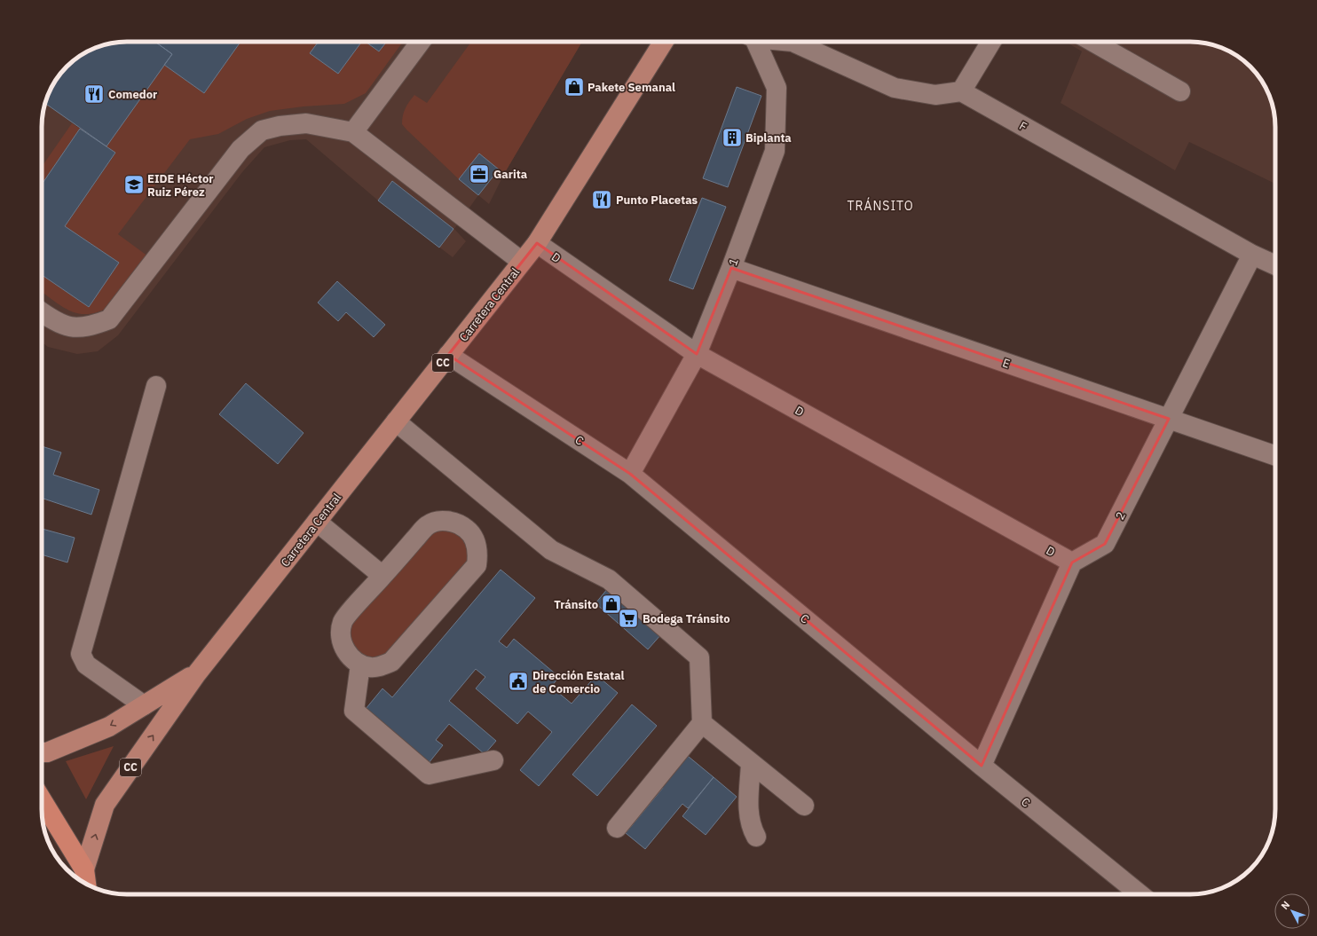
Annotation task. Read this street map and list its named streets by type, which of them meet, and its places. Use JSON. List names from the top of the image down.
{
  "streets": {
    "highway": ["CC"],
    "main road": ["Carretera Central"],
    "street": [
      "F",
      "D",
      "1",
      "E",
      "C",
      "2"
    ]
  },
  "crossings": [
    ["F", "2"],
    ["D", "1"],
    ["D", "Carretera Central"],
    ["D", "2"],
    ["1", "E"],
    ["1", "C"],
    ["Carretera Central", "CC"],
    ["Carretera Central", "C"],
    ["E", "2"]
  ],
  "districts": ["TRÁNSITO"],
  "places": {
    "shop": ["Pakete Semanal", "Tránsito"],
    "restaurant": ["Comedor", "Punto Placetas"],
    "building": ["Biplanta"],
    "office": ["Garita"],
    "school or university": ["EIDE Héctor Ruiz Pérez"],
    "supermarket": ["Bodega Tránsito"],
    "public building": ["Dirección Estatal de Comercio"]
  },
  "north": "top left"
}
